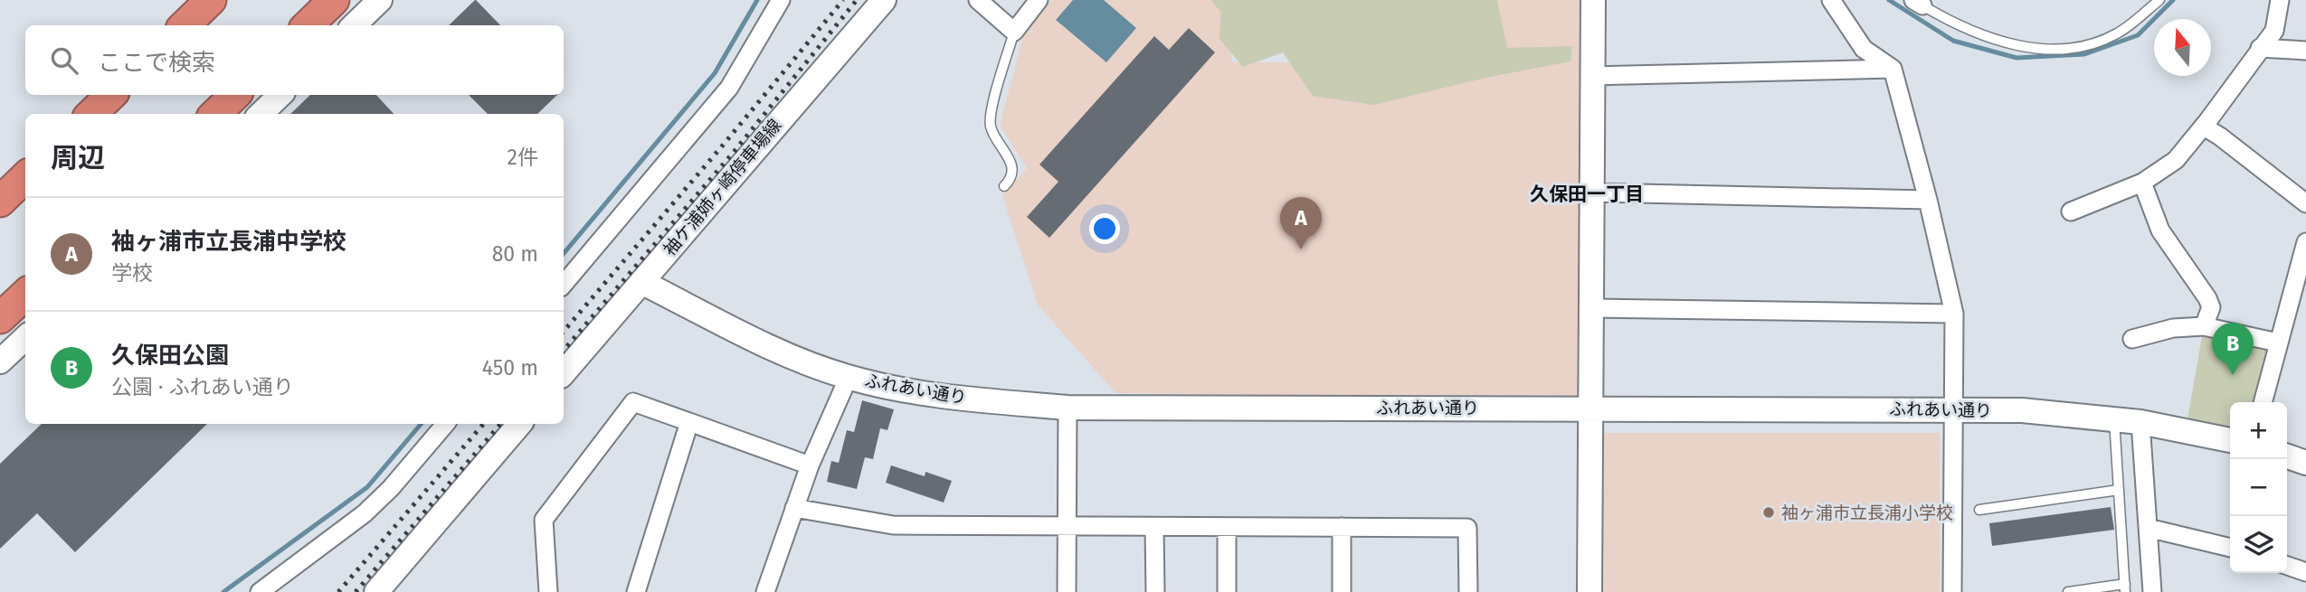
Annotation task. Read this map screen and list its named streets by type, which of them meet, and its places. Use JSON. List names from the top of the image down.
{
  "streets": {
    "street": ["袖ケ浦姉ヶ崎停車場線", "ふれあい通り"]
  },
  "crossings": [
    ["袖ケ浦姉ヶ崎停車場線", "ふれあい通り"]
  ],
  "districts": ["久保田一丁目"],
  "places": ["袖ヶ浦市立長浦小学校"],
  "north": "top",
  "page": {
    "search": "ここで検索",
    "heading": ["周辺", "2件"],
    "list": [
      {
        "mark": "A",
        "name": "袖ヶ浦市立長浦中学校",
        "note": "学校",
        "value": "80 m"
      },
      {
        "mark": "B",
        "name": "久保田公園",
        "note": "公園 · ふれあい通り",
        "value": "450 m"
      }
    ],
    "pins": ["A", "B"],
    "map_buttons": ["+", "−"]
  }
}
